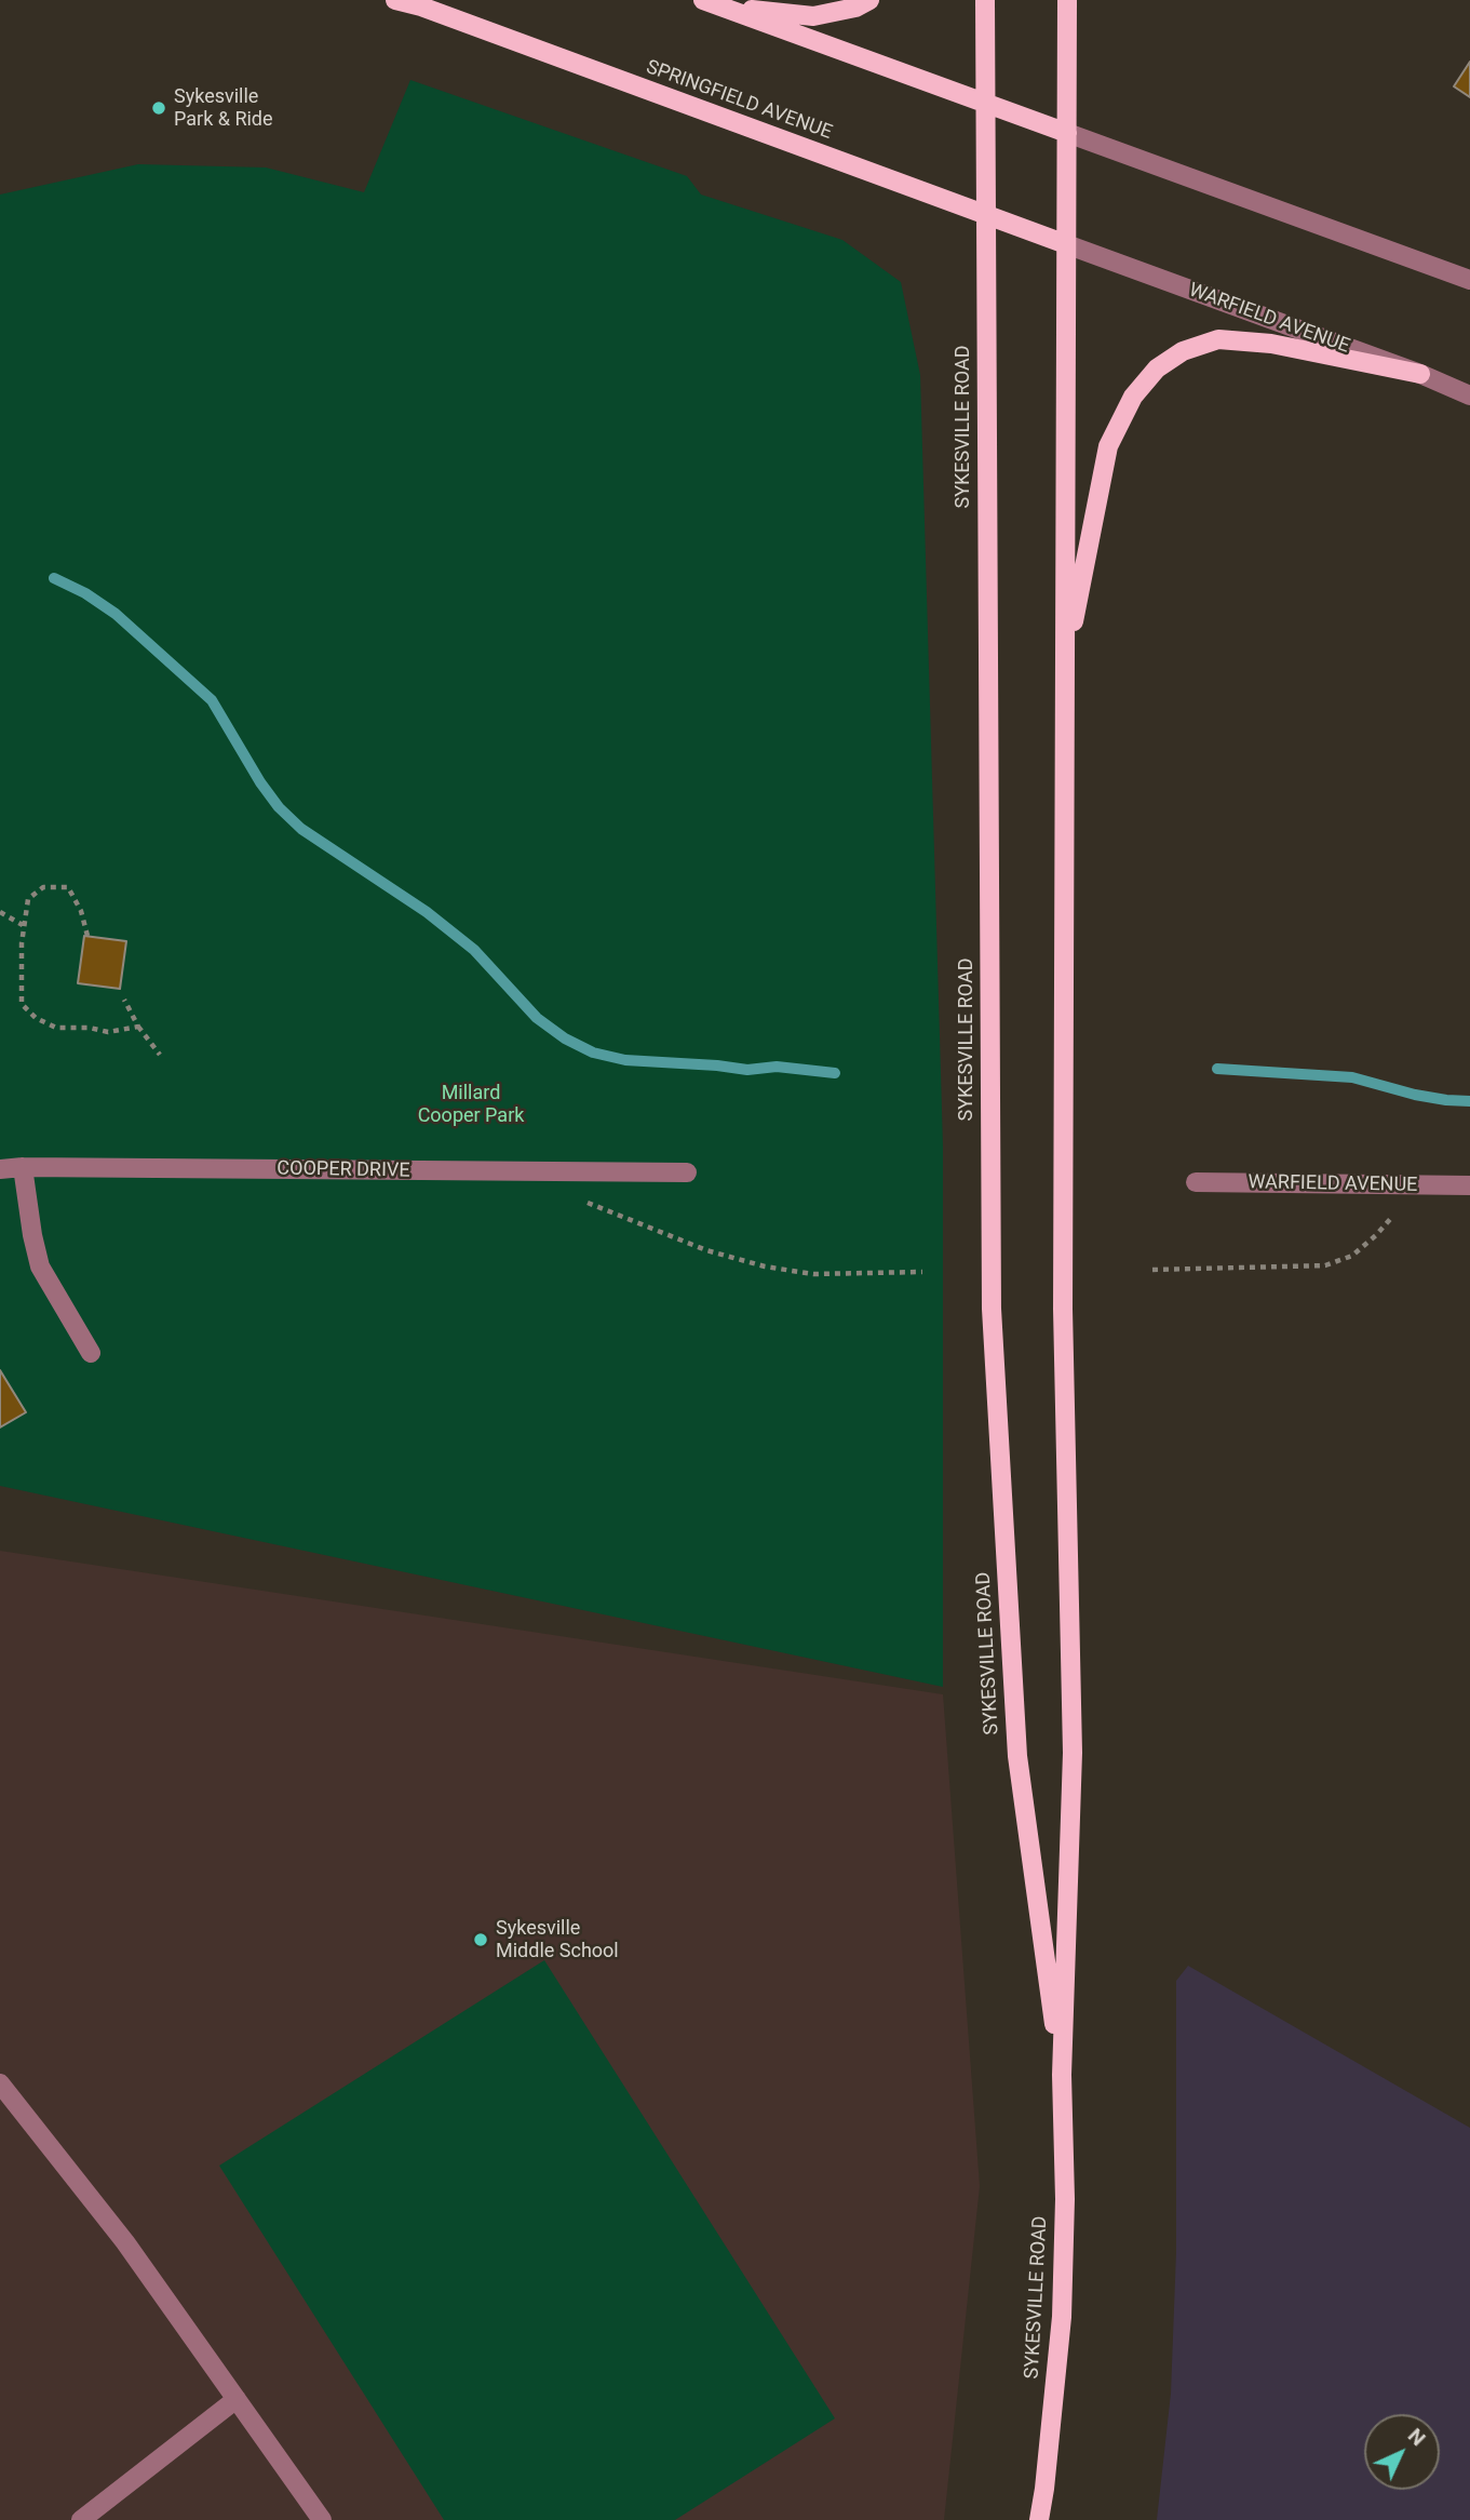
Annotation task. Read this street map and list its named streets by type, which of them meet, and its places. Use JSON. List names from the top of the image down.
{
  "streets": {
    "main road": ["SPRINGFIELD AVENUE", "SYKESVILLE ROAD"],
    "street": ["WARFIELD AVENUE", "COOPER DRIVE"]
  },
  "crossings": [
    ["SPRINGFIELD AVENUE", "WARFIELD AVENUE"],
    ["SPRINGFIELD AVENUE", "SYKESVILLE ROAD"],
    ["WARFIELD AVENUE", "SYKESVILLE ROAD"]
  ],
  "parks": ["Millard Cooper Park"],
  "places": ["Sykesville Park & Ride", "Sykesville Middle School"],
  "north": "top right"
}
